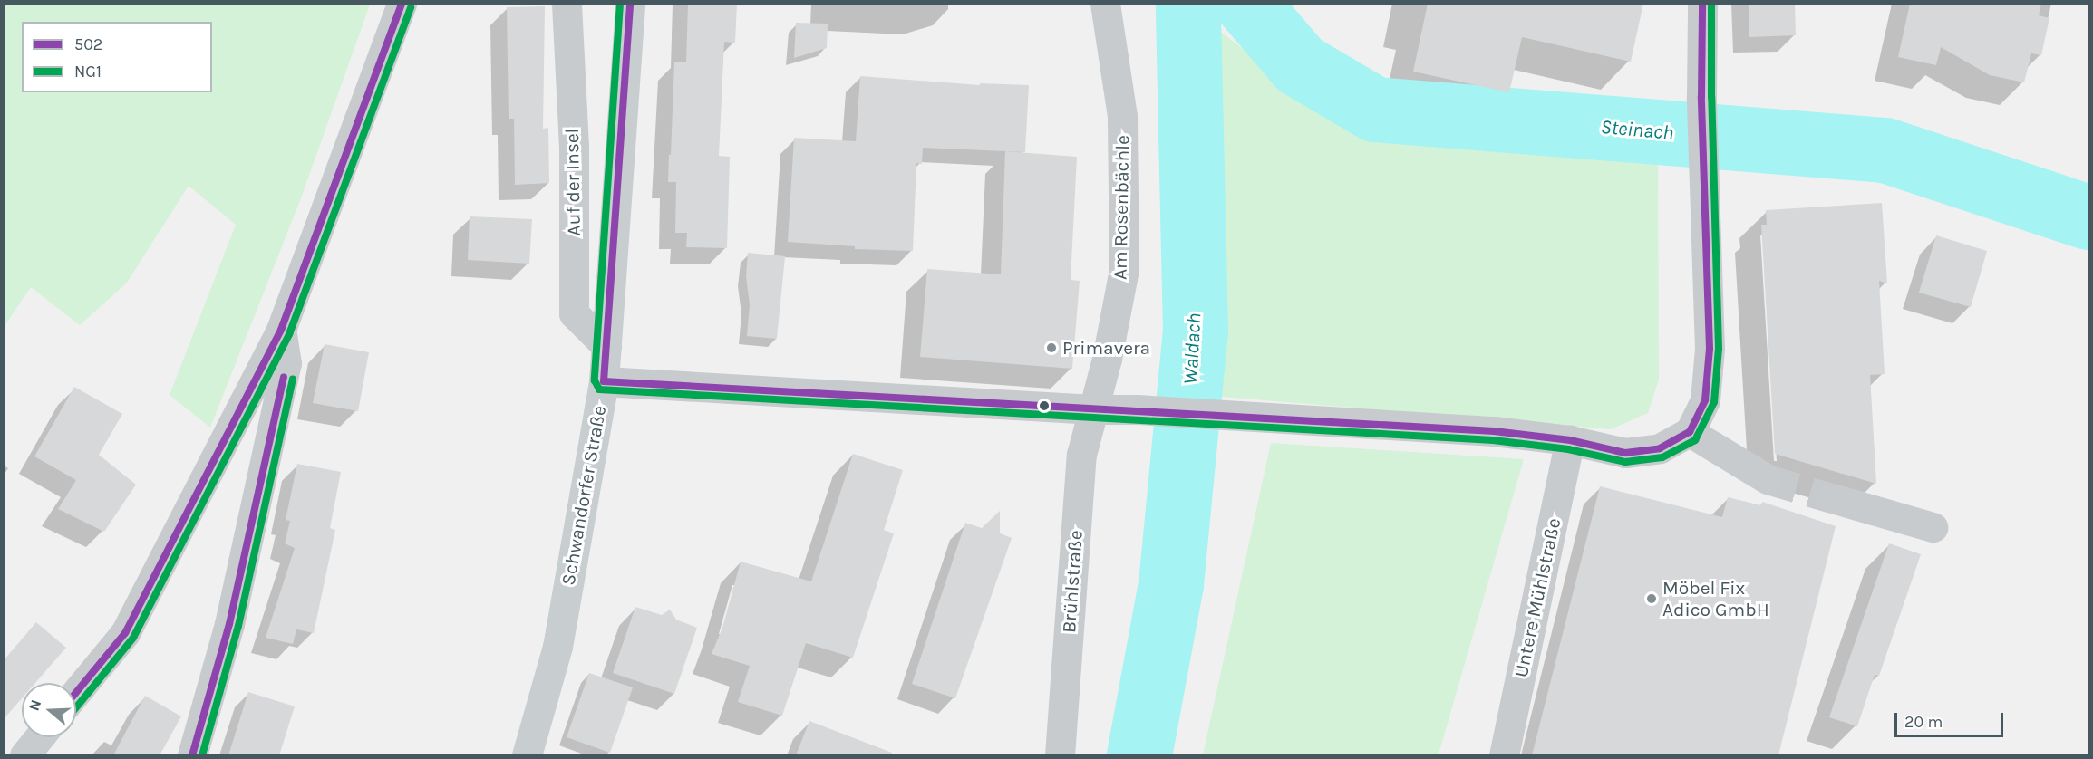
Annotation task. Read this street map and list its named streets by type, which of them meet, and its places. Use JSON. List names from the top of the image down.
{
  "streets": {
    "main road": ["Schwandorfer Straße"],
    "street": [
      "Auf der Insel",
      "Am Rosenbächle",
      "Brühlstraße",
      "Untere Mühlstraße"
    ]
  },
  "crossings": [
    ["Auf der Insel", "Schwandorfer Straße"],
    ["Am Rosenbächle", "Brühlstraße"]
  ],
  "water": ["Steinach", "Waldach"],
  "places": ["Primavera", "Möbel Fix Adico GmbH"],
  "lines": ["transit line 502", "transit line NG1"],
  "legend": ["502", "NG1"],
  "scale_bar": "20 m",
  "north": "left"
}
